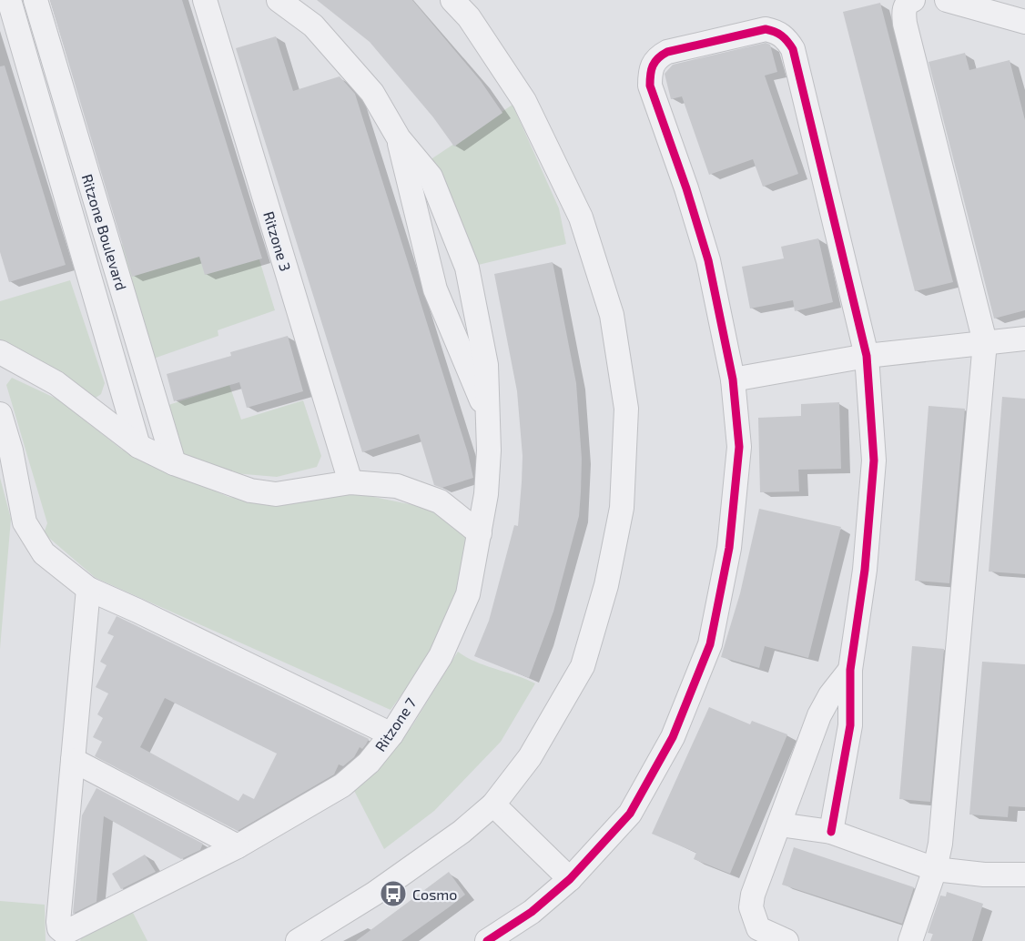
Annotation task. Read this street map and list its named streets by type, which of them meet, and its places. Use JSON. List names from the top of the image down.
{
  "streets": {
    "street": ["Ritzone Boulevard", "Ritzone 3", "Ritzone 7"]
  },
  "places": {
    "bus stop": ["Cosmo"]
  }
}
